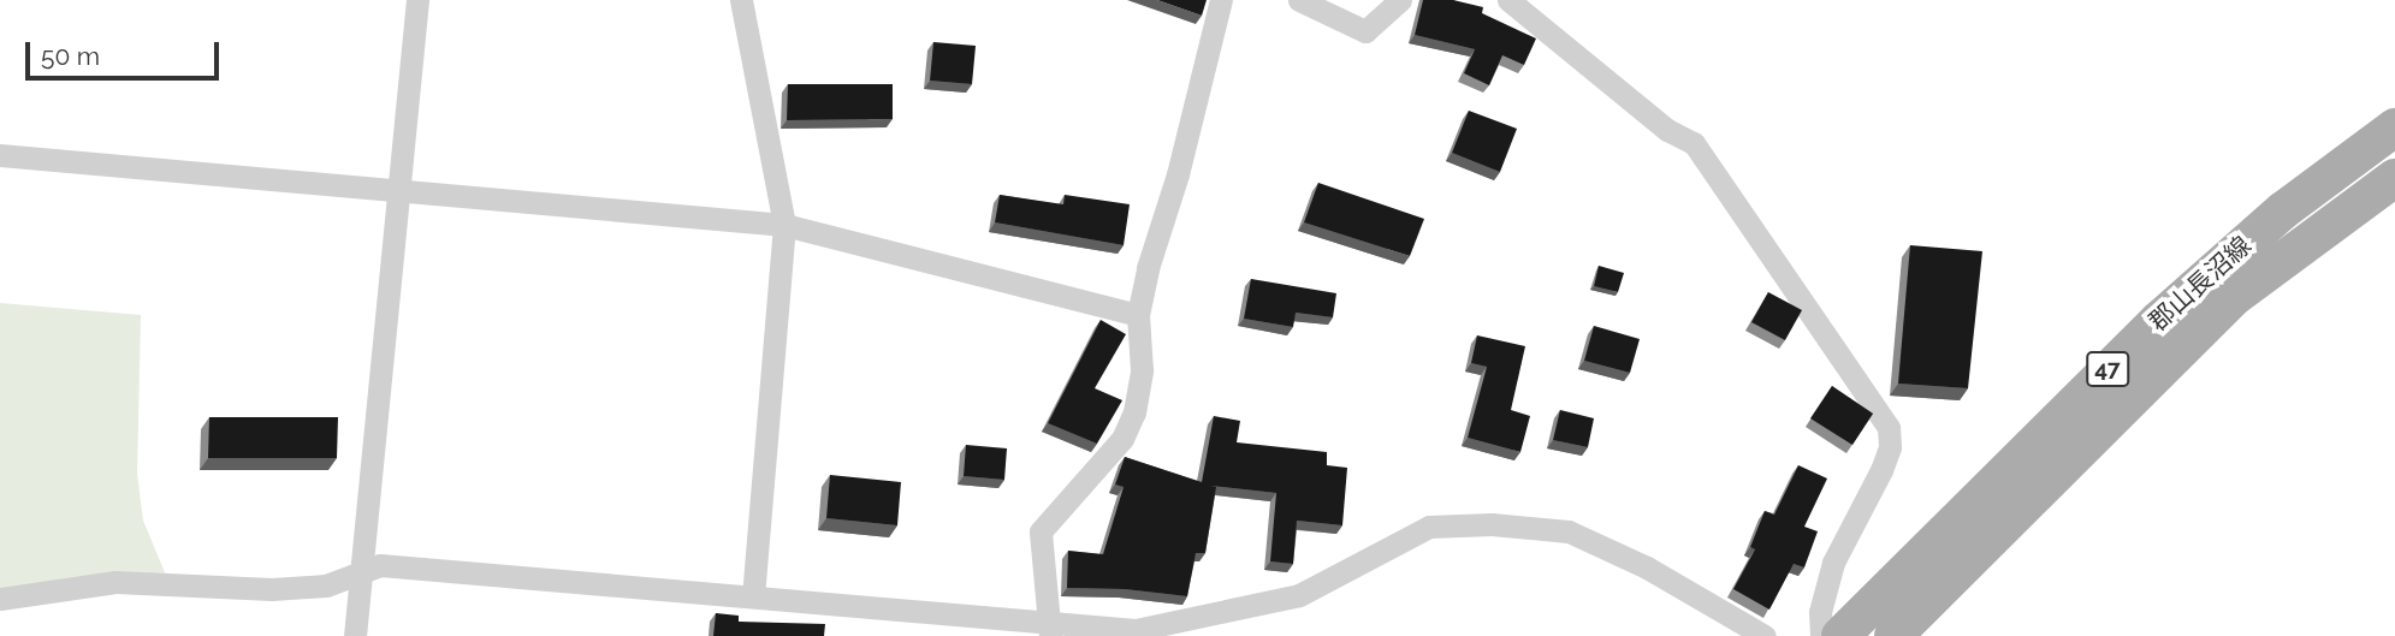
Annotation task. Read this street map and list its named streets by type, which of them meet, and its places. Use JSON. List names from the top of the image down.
{
  "streets": {
    "main road": ["郡山長沼線", "47"]
  },
  "scale_bar": "50 m"
}
